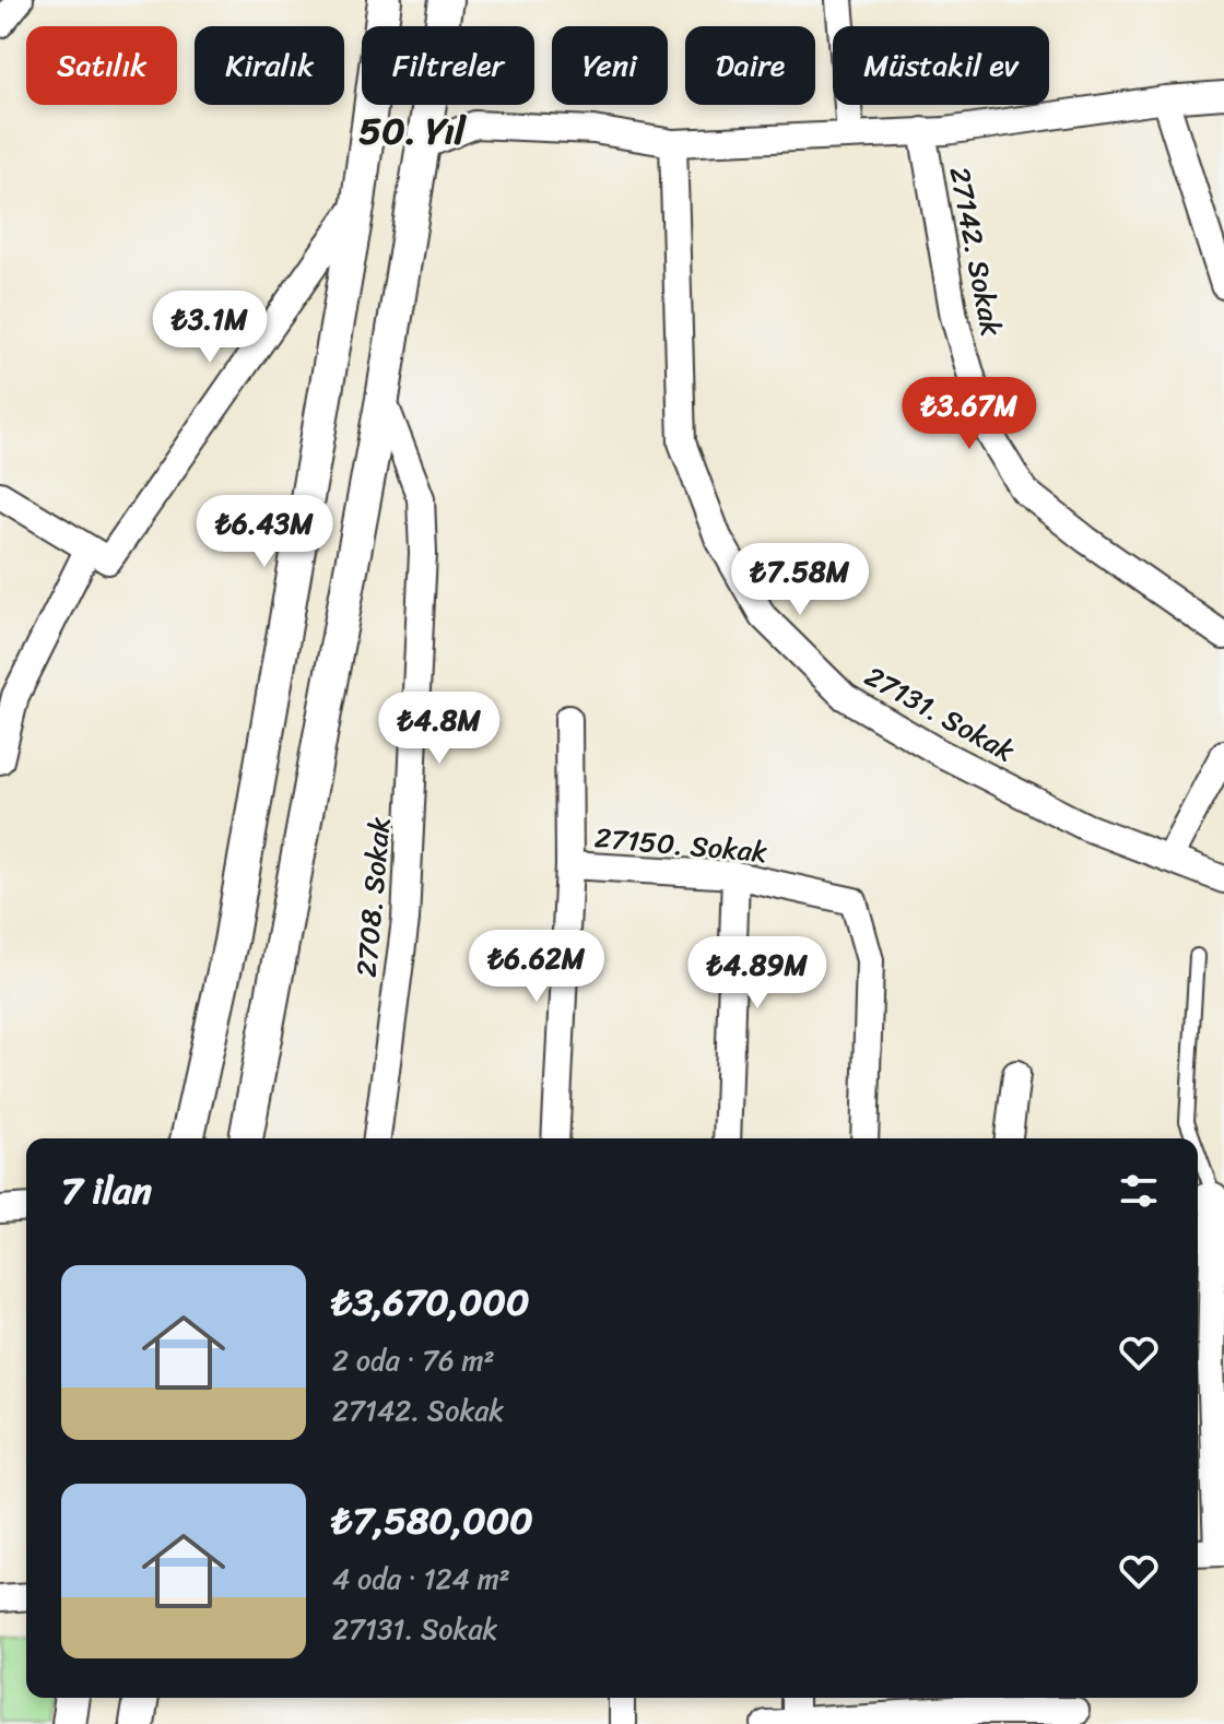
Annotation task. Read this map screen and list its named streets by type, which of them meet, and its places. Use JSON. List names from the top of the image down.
{
  "streets": {
    "street": [
      "27142. Sokak",
      "27131. Sokak",
      "27150. Sokak",
      "2708. Sokak"
    ]
  },
  "districts": ["50. Yıl"],
  "page": {
    "chip": [
      "Satılık",
      "Kiralık",
      "Filtreler",
      "Yeni",
      "Daire",
      "Müstakil ev"
    ],
    "price": [
      "₺3.1M",
      "₺3.67M",
      "₺6.43M",
      "₺7.58M",
      "₺4.8M",
      "₺6.62M",
      "₺4.89M"
    ],
    "heading": "7 ilan",
    "list": [
      {
        "name": "₺3,670,000",
        "note": "2 oda · 76 m² · 27142. Sokak"
      },
      {
        "name": "₺7,580,000",
        "note": "4 oda · 124 m² · 27131. Sokak"
      }
    ]
  }
}
